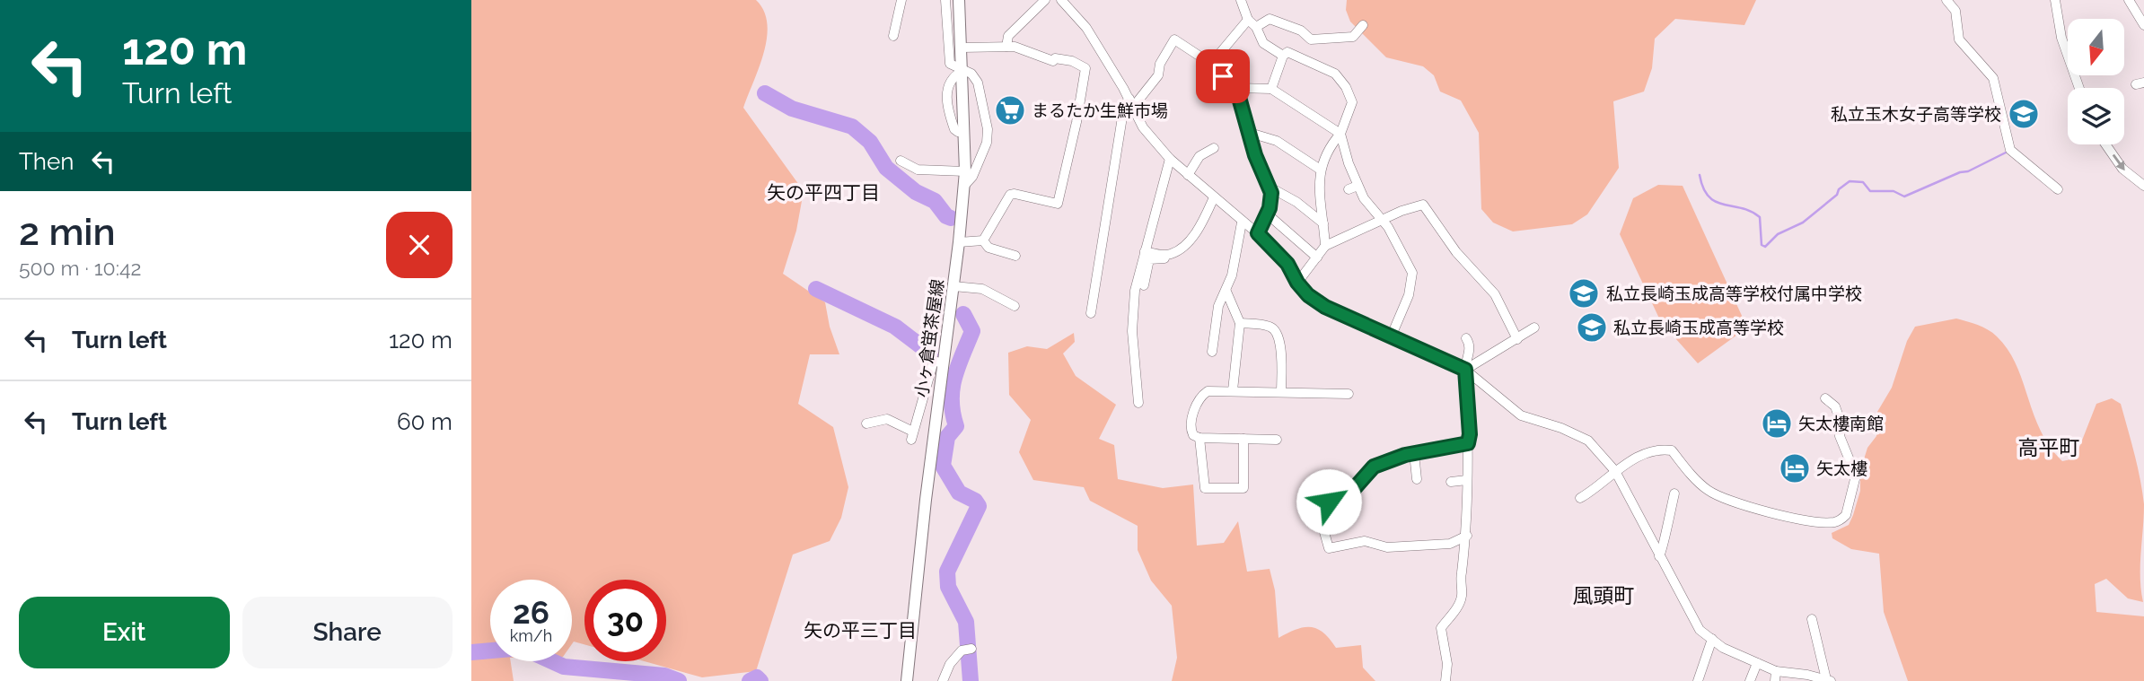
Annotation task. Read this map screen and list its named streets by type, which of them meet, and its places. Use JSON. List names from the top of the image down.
{
  "streets": {
    "street": ["小ヶ倉蛍茶屋線"]
  },
  "districts": [
    "矢の平四丁目",
    "高平町",
    "風頭町",
    "矢の平三丁目"
  ],
  "places": {
    "supermarket": ["まるたか生鮮市場"],
    "school or university": ["私立玉木女子高等学校", "私立長崎玉成高等学校付属中学校", "私立長崎玉成高等学校"],
    "hotel": ["矢太樓南館", "矢太樓"]
  },
  "north": "bottom",
  "page": {
    "turn": ["120 m", "Turn left"],
    "then": "Then",
    "heading": ["2 min", "500 m · 10:42"],
    "list": [
      {
        "name": "Turn left",
        "value": "120 m"
      },
      {
        "name": "Turn left",
        "value": "60 m"
      }
    ],
    "speed": "26 km/h",
    "limit": "30",
    "buttons": ["Exit", "Share"]
  }
}
